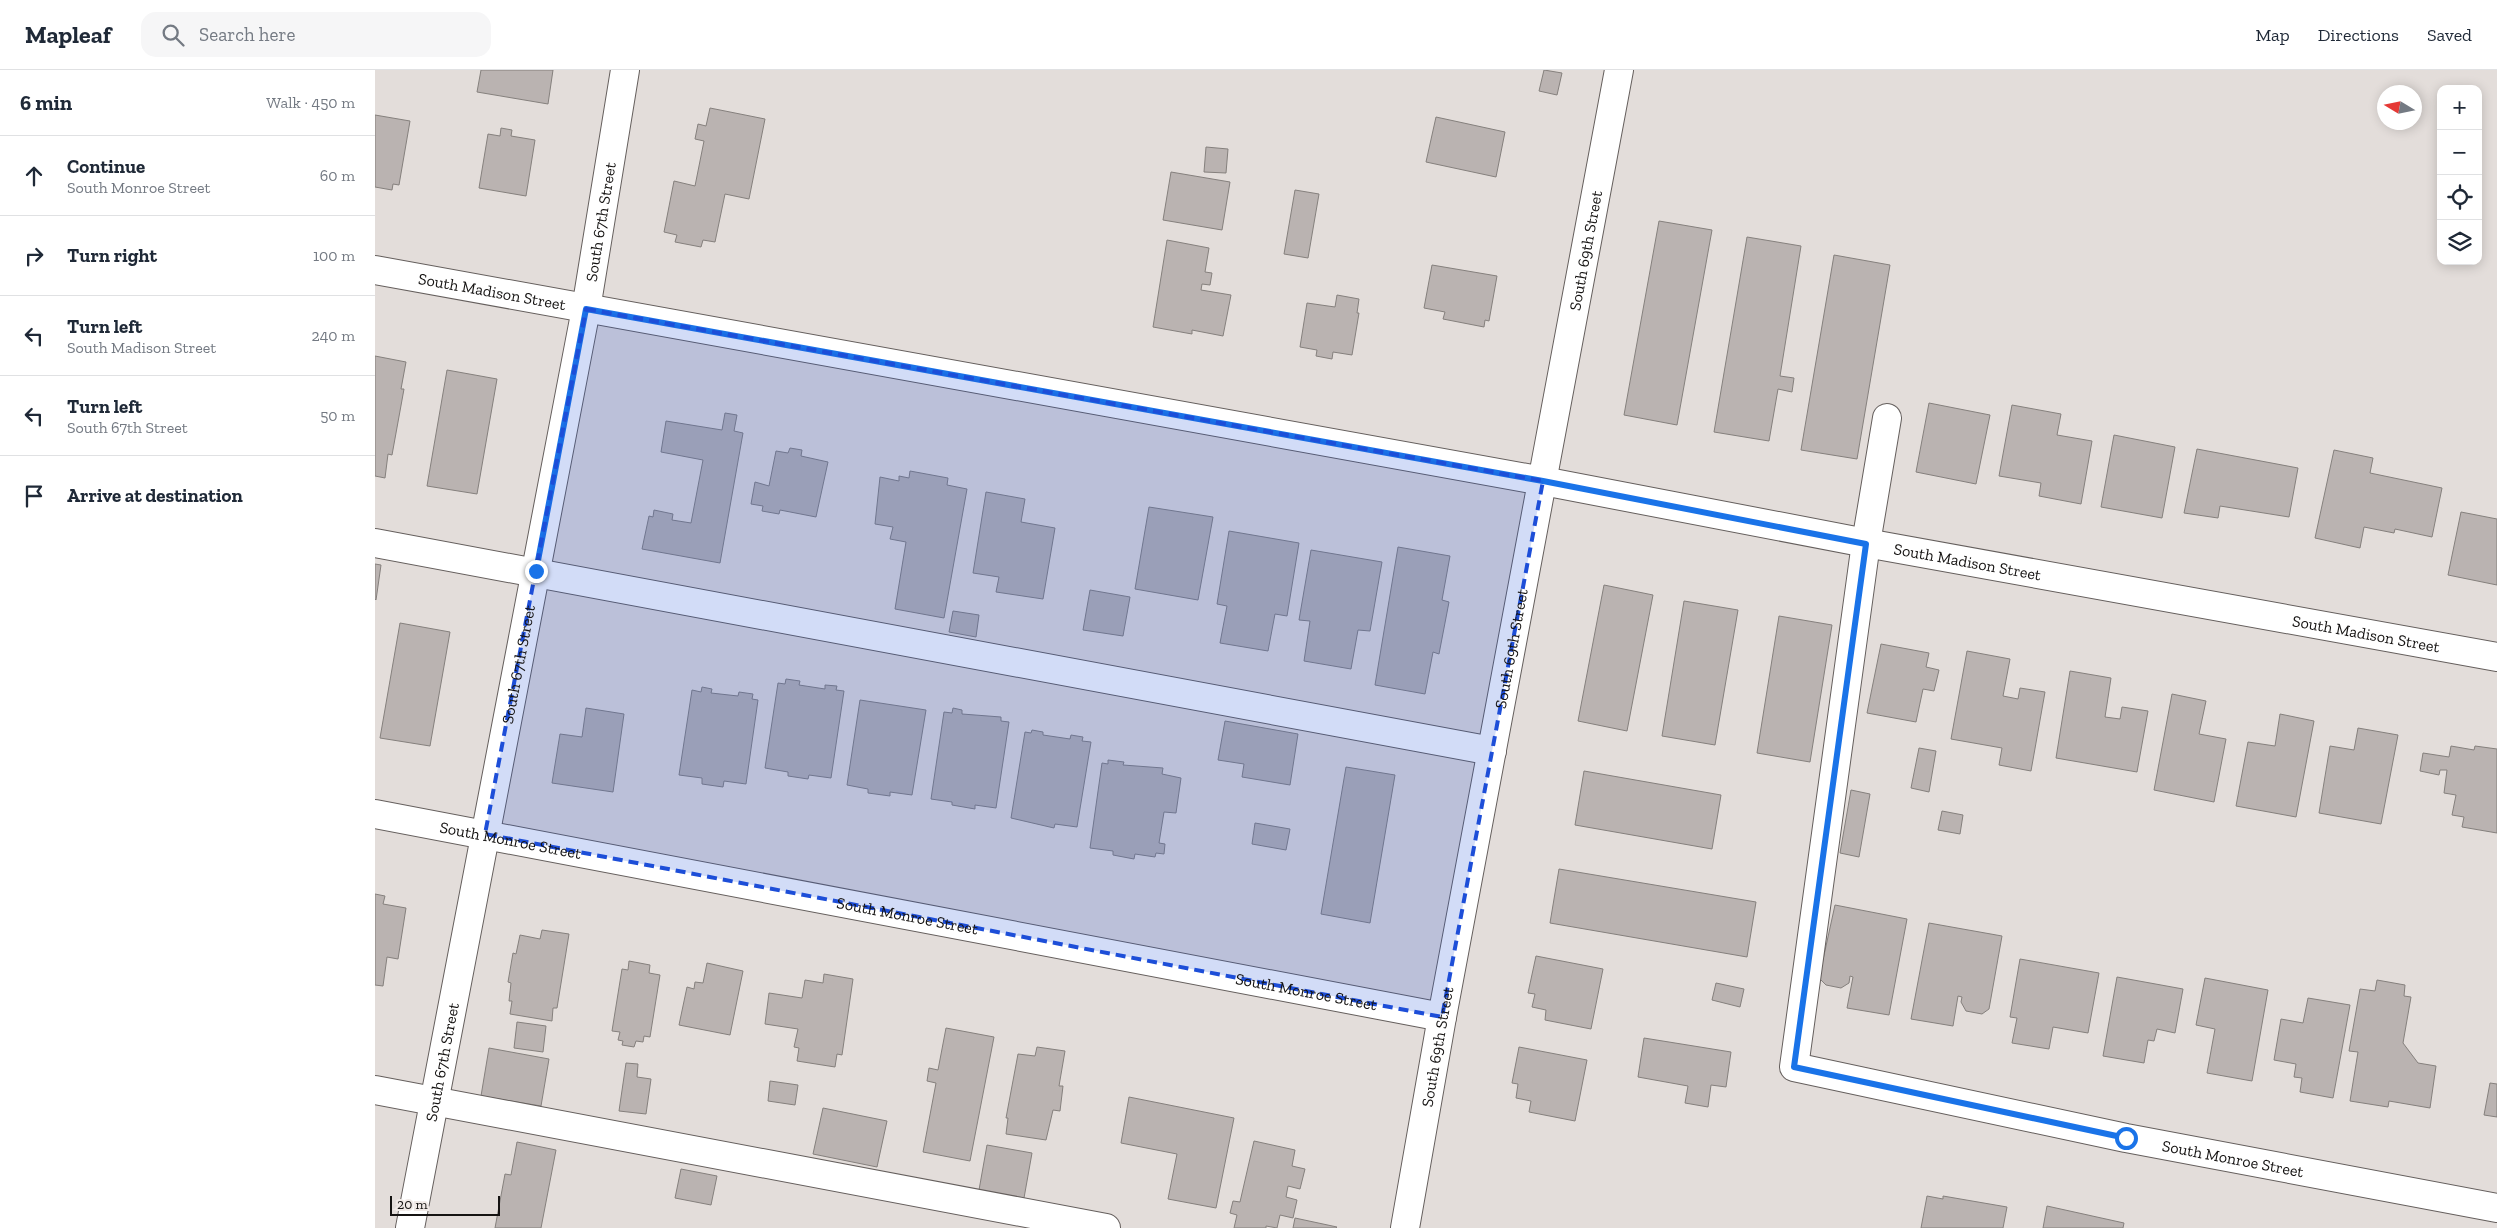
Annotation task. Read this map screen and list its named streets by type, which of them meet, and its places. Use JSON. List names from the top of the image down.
{
  "streets": {
    "street": [
      "South 67th Street",
      "South 69th Street",
      "South Madison Street",
      "South Monroe Street"
    ]
  },
  "crossings": [
    ["South 67th Street", "South Madison Street"],
    ["South 67th Street", "South Monroe Street"],
    ["South 69th Street", "South Madison Street"],
    ["South 69th Street", "South Monroe Street"],
    ["South Madison Street", "South Monroe Street"]
  ],
  "scale_bar": "20 m",
  "north": "left",
  "page": {
    "header": "Mapleaf",
    "search": "Search here",
    "nav": ["Map", "Directions", "Saved"],
    "heading": ["6 min", "Walk · 450 m"],
    "map_buttons": ["+", "−"],
    "list": [
      ["Continue", "South Monroe Street", "60 m"],
      ["Turn right", "100 m"],
      ["Turn left", "South Madison Street", "240 m"],
      ["Turn left", "South 67th Street", "50 m"],
      "Arrive at destination"
    ],
    "scale": "20 m"
  }
}
